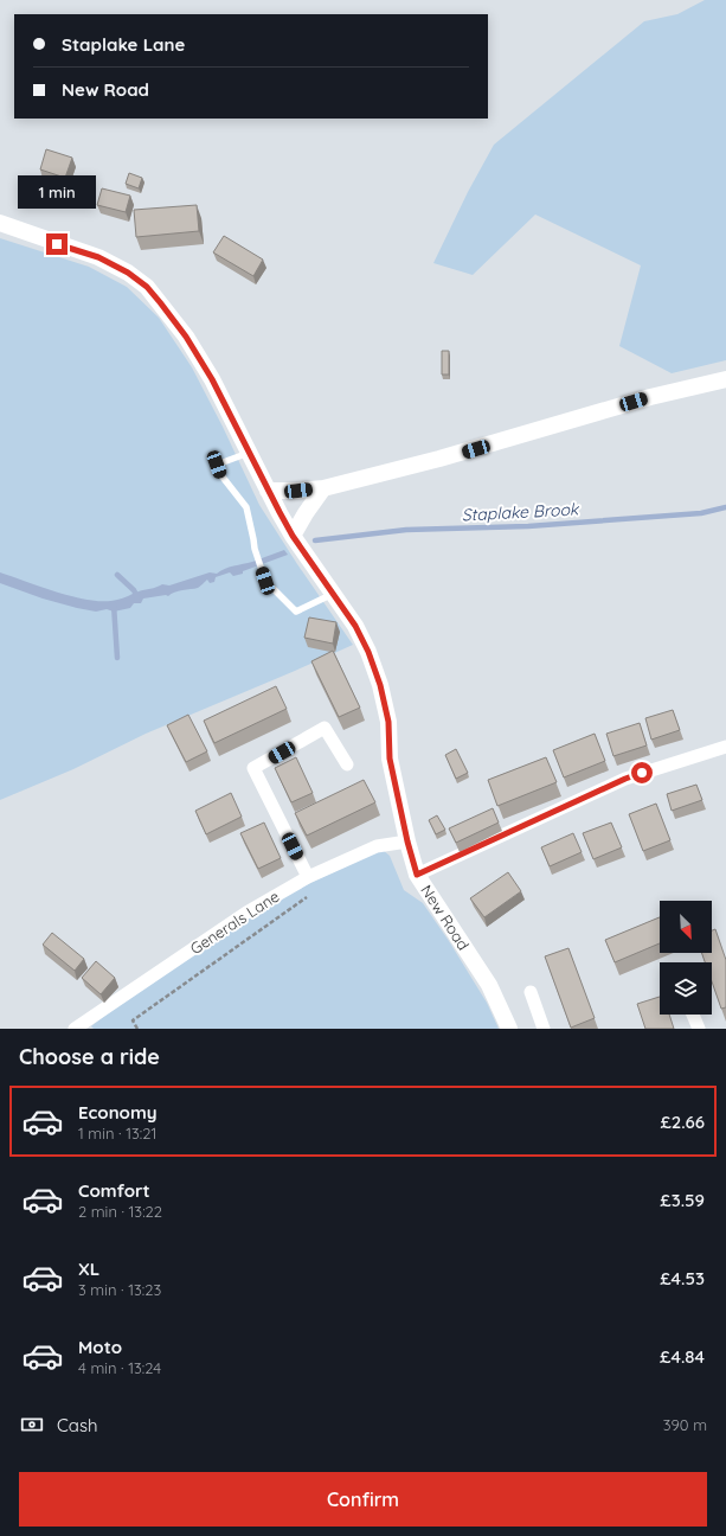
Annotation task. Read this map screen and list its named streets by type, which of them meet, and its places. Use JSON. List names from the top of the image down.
{
  "streets": {
    "street": ["New Road", "Generals Lane"]
  },
  "crossings": [
    ["New Road", "Generals Lane"]
  ],
  "water": ["Staplake Brook"],
  "north": "bottom right",
  "page": {
    "banner": ["Staplake Lane", "New Road"],
    "bubble": "1 min",
    "heading": "Choose a ride",
    "list": [
      {
        "name": "Economy",
        "note": "1 min · 13:21",
        "value": "£2.66"
      },
      {
        "name": "Comfort",
        "note": "2 min · 13:22",
        "value": "£3.59"
      },
      {
        "name": "XL",
        "note": "3 min · 13:23",
        "value": "£4.53"
      },
      {
        "name": "Moto",
        "note": "4 min · 13:24",
        "value": "£4.84"
      }
    ],
    "pay": ["Cash", "390 m"],
    "buttons": "Confirm"
  }
}
